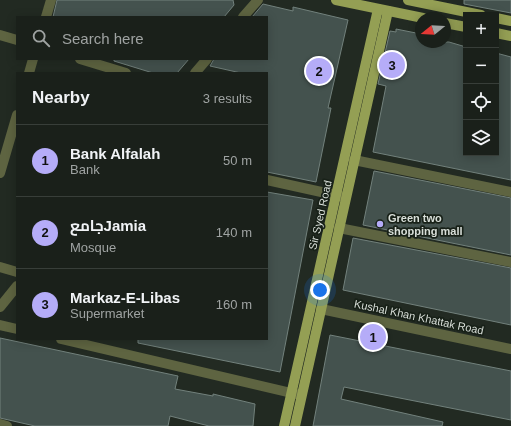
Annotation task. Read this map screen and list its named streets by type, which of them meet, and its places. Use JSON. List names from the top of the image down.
{
  "streets": {
    "main road": ["Sir Syed Road"],
    "street": ["Kushal Khan Khattak Road"]
  },
  "crossings": [
    ["Sir Syed Road", "Kushal Khan Khattak Road"]
  ],
  "places": ["Green two shopping mall"],
  "north": "left",
  "page": {
    "map_buttons": ["+", "−"],
    "search": "Search here",
    "pins": ["3", "2", "1"],
    "heading": ["Nearby", "3 results"],
    "list": [
      {
        "mark": "1",
        "name": "Bank Alfalah",
        "note": "Bank",
        "value": "50 m"
      },
      {
        "mark": "2",
        "name": "جامعJamia",
        "note": "Mosque",
        "value": "140 m"
      },
      {
        "mark": "3",
        "name": "Markaz-E-Libas",
        "note": "Supermarket",
        "value": "160 m"
      }
    ]
  }
}
